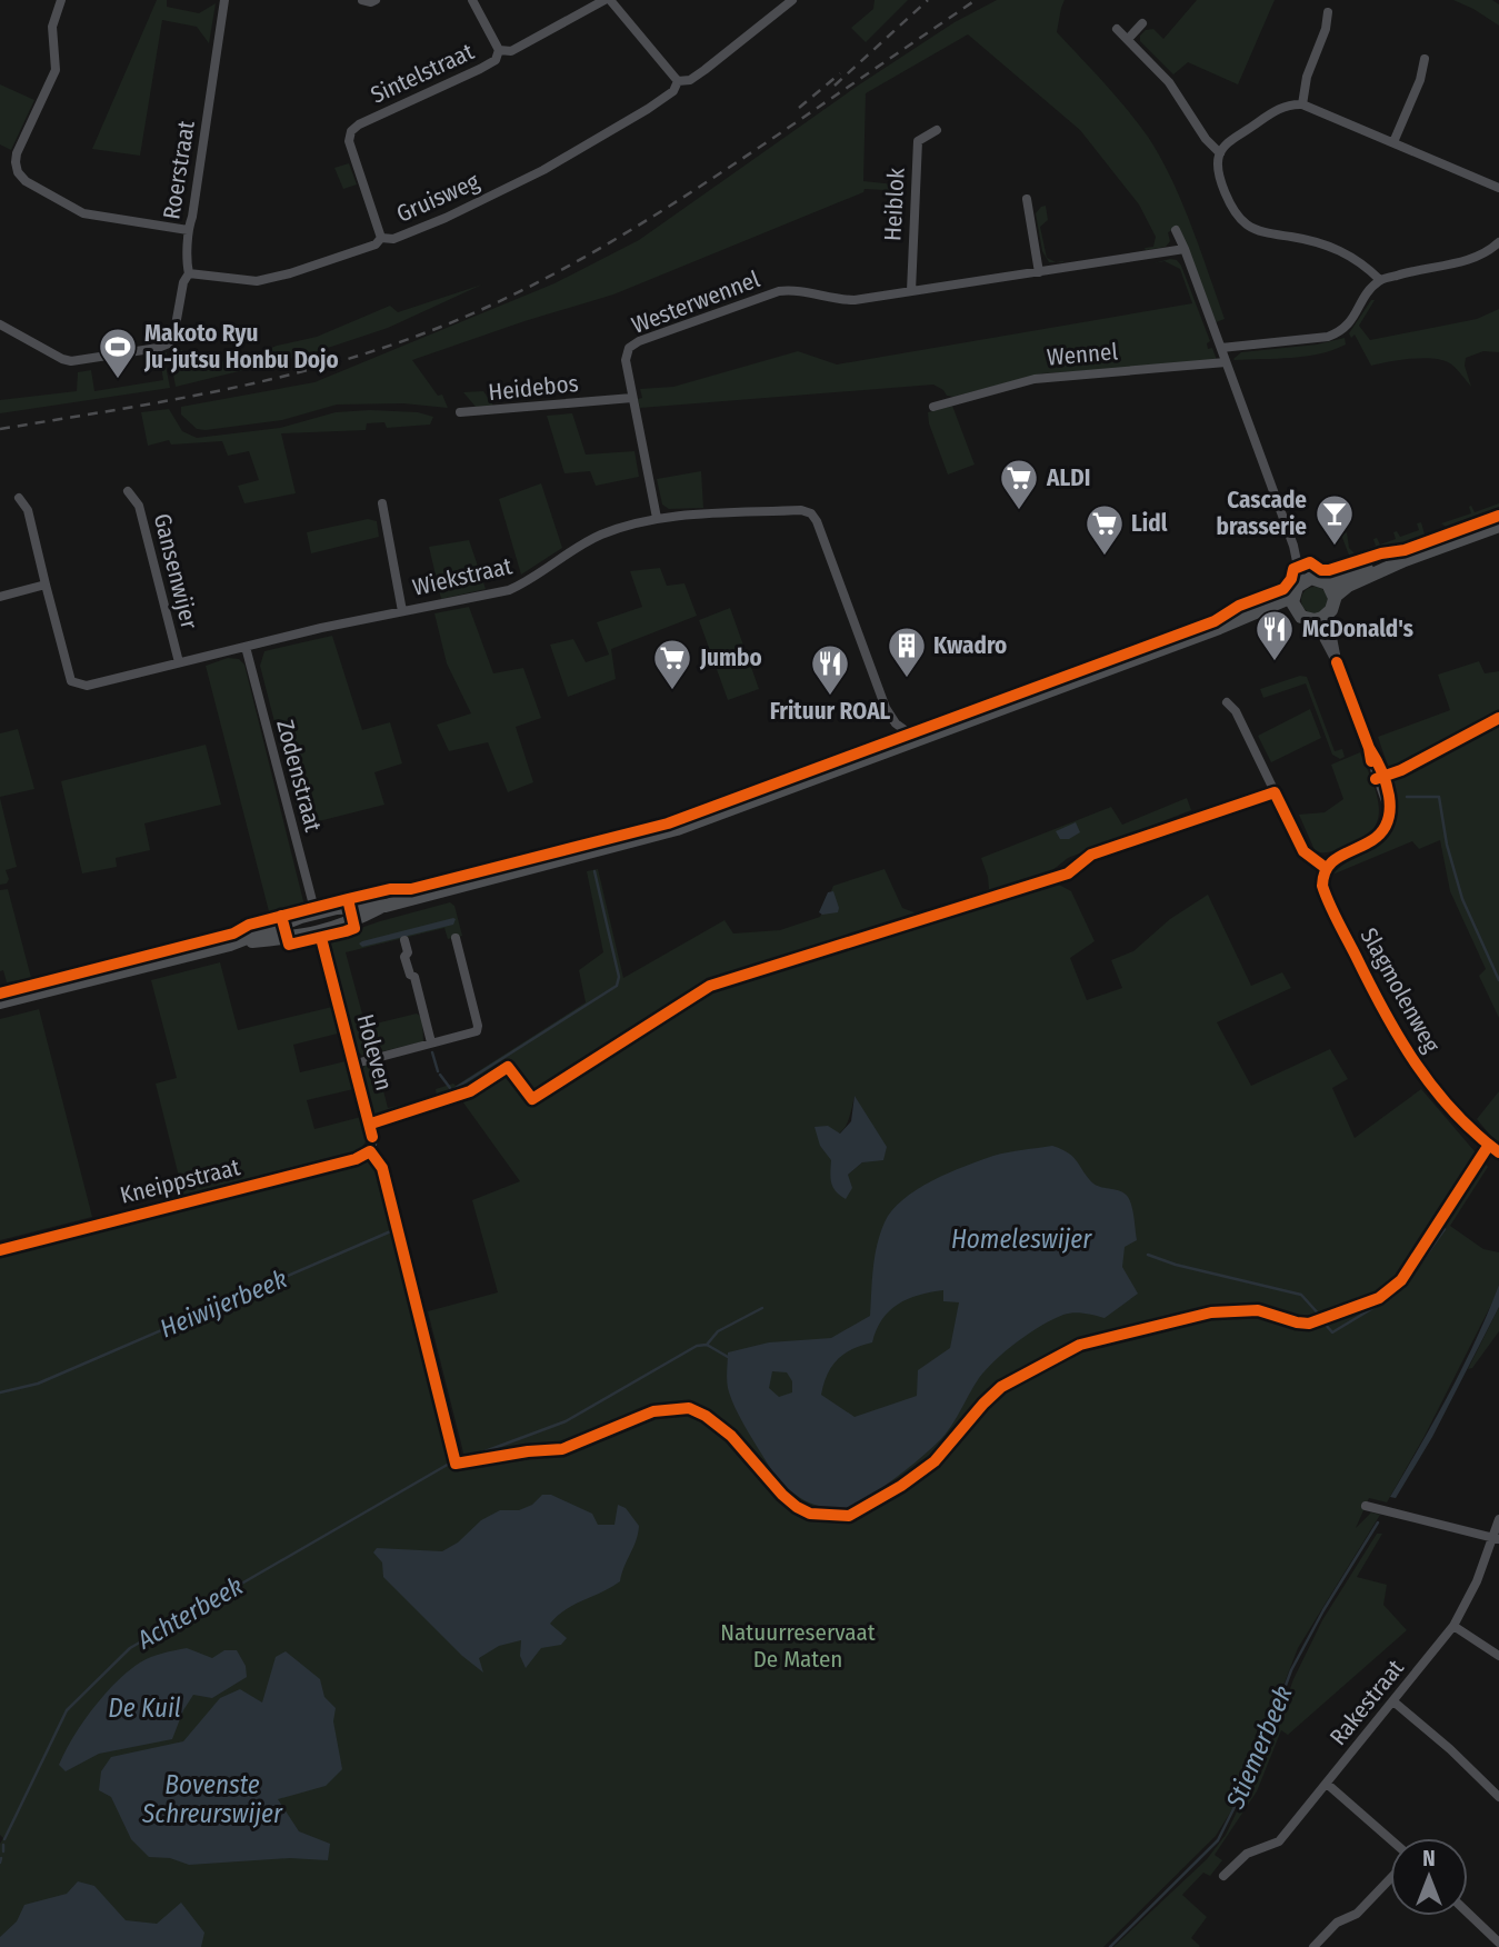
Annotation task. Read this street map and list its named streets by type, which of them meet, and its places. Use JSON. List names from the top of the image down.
{
  "streets": {
    "street": [
      "Sintelstraat",
      "Roerstraat",
      "Gruisweg",
      "Heiblok",
      "Westerwennel",
      "Wennel",
      "Heidebos",
      "Gansenwijer",
      "Wiekstraat",
      "Zodenstraat",
      "Slagmolenweg",
      "Holeven",
      "Kneippstraat",
      "Rakestraat"
    ]
  },
  "crossings": [
    ["Sintelstraat", "Gruisweg"],
    ["Roerstraat", "Gruisweg"],
    ["Heiblok", "Westerwennel"],
    ["Westerwennel", "Heidebos"],
    ["Westerwennel", "Wiekstraat"],
    ["Gansenwijer", "Wiekstraat"],
    ["Wiekstraat", "Zodenstraat"],
    ["Holeven", "Kneippstraat"]
  ],
  "water": [
    "Homeleswijer",
    "Heiwijerbeek",
    "Achterbeek",
    "De Kuil",
    "Stiemerbeek",
    "Bovenste Schreurswijer"
  ],
  "parks": ["Natuurreservaat De Maten"],
  "places": {
    "sports": ["Makoto Ryu Ju-jutsu Honbu Dojo"],
    "supermarket": ["ALDI", "Lidl", "Jumbo"],
    "bar": ["Cascade brasserie"],
    "restaurant": ["McDonald's", "Frituur ROAL"],
    "building": ["Kwadro"]
  },
  "north": "top"
}
